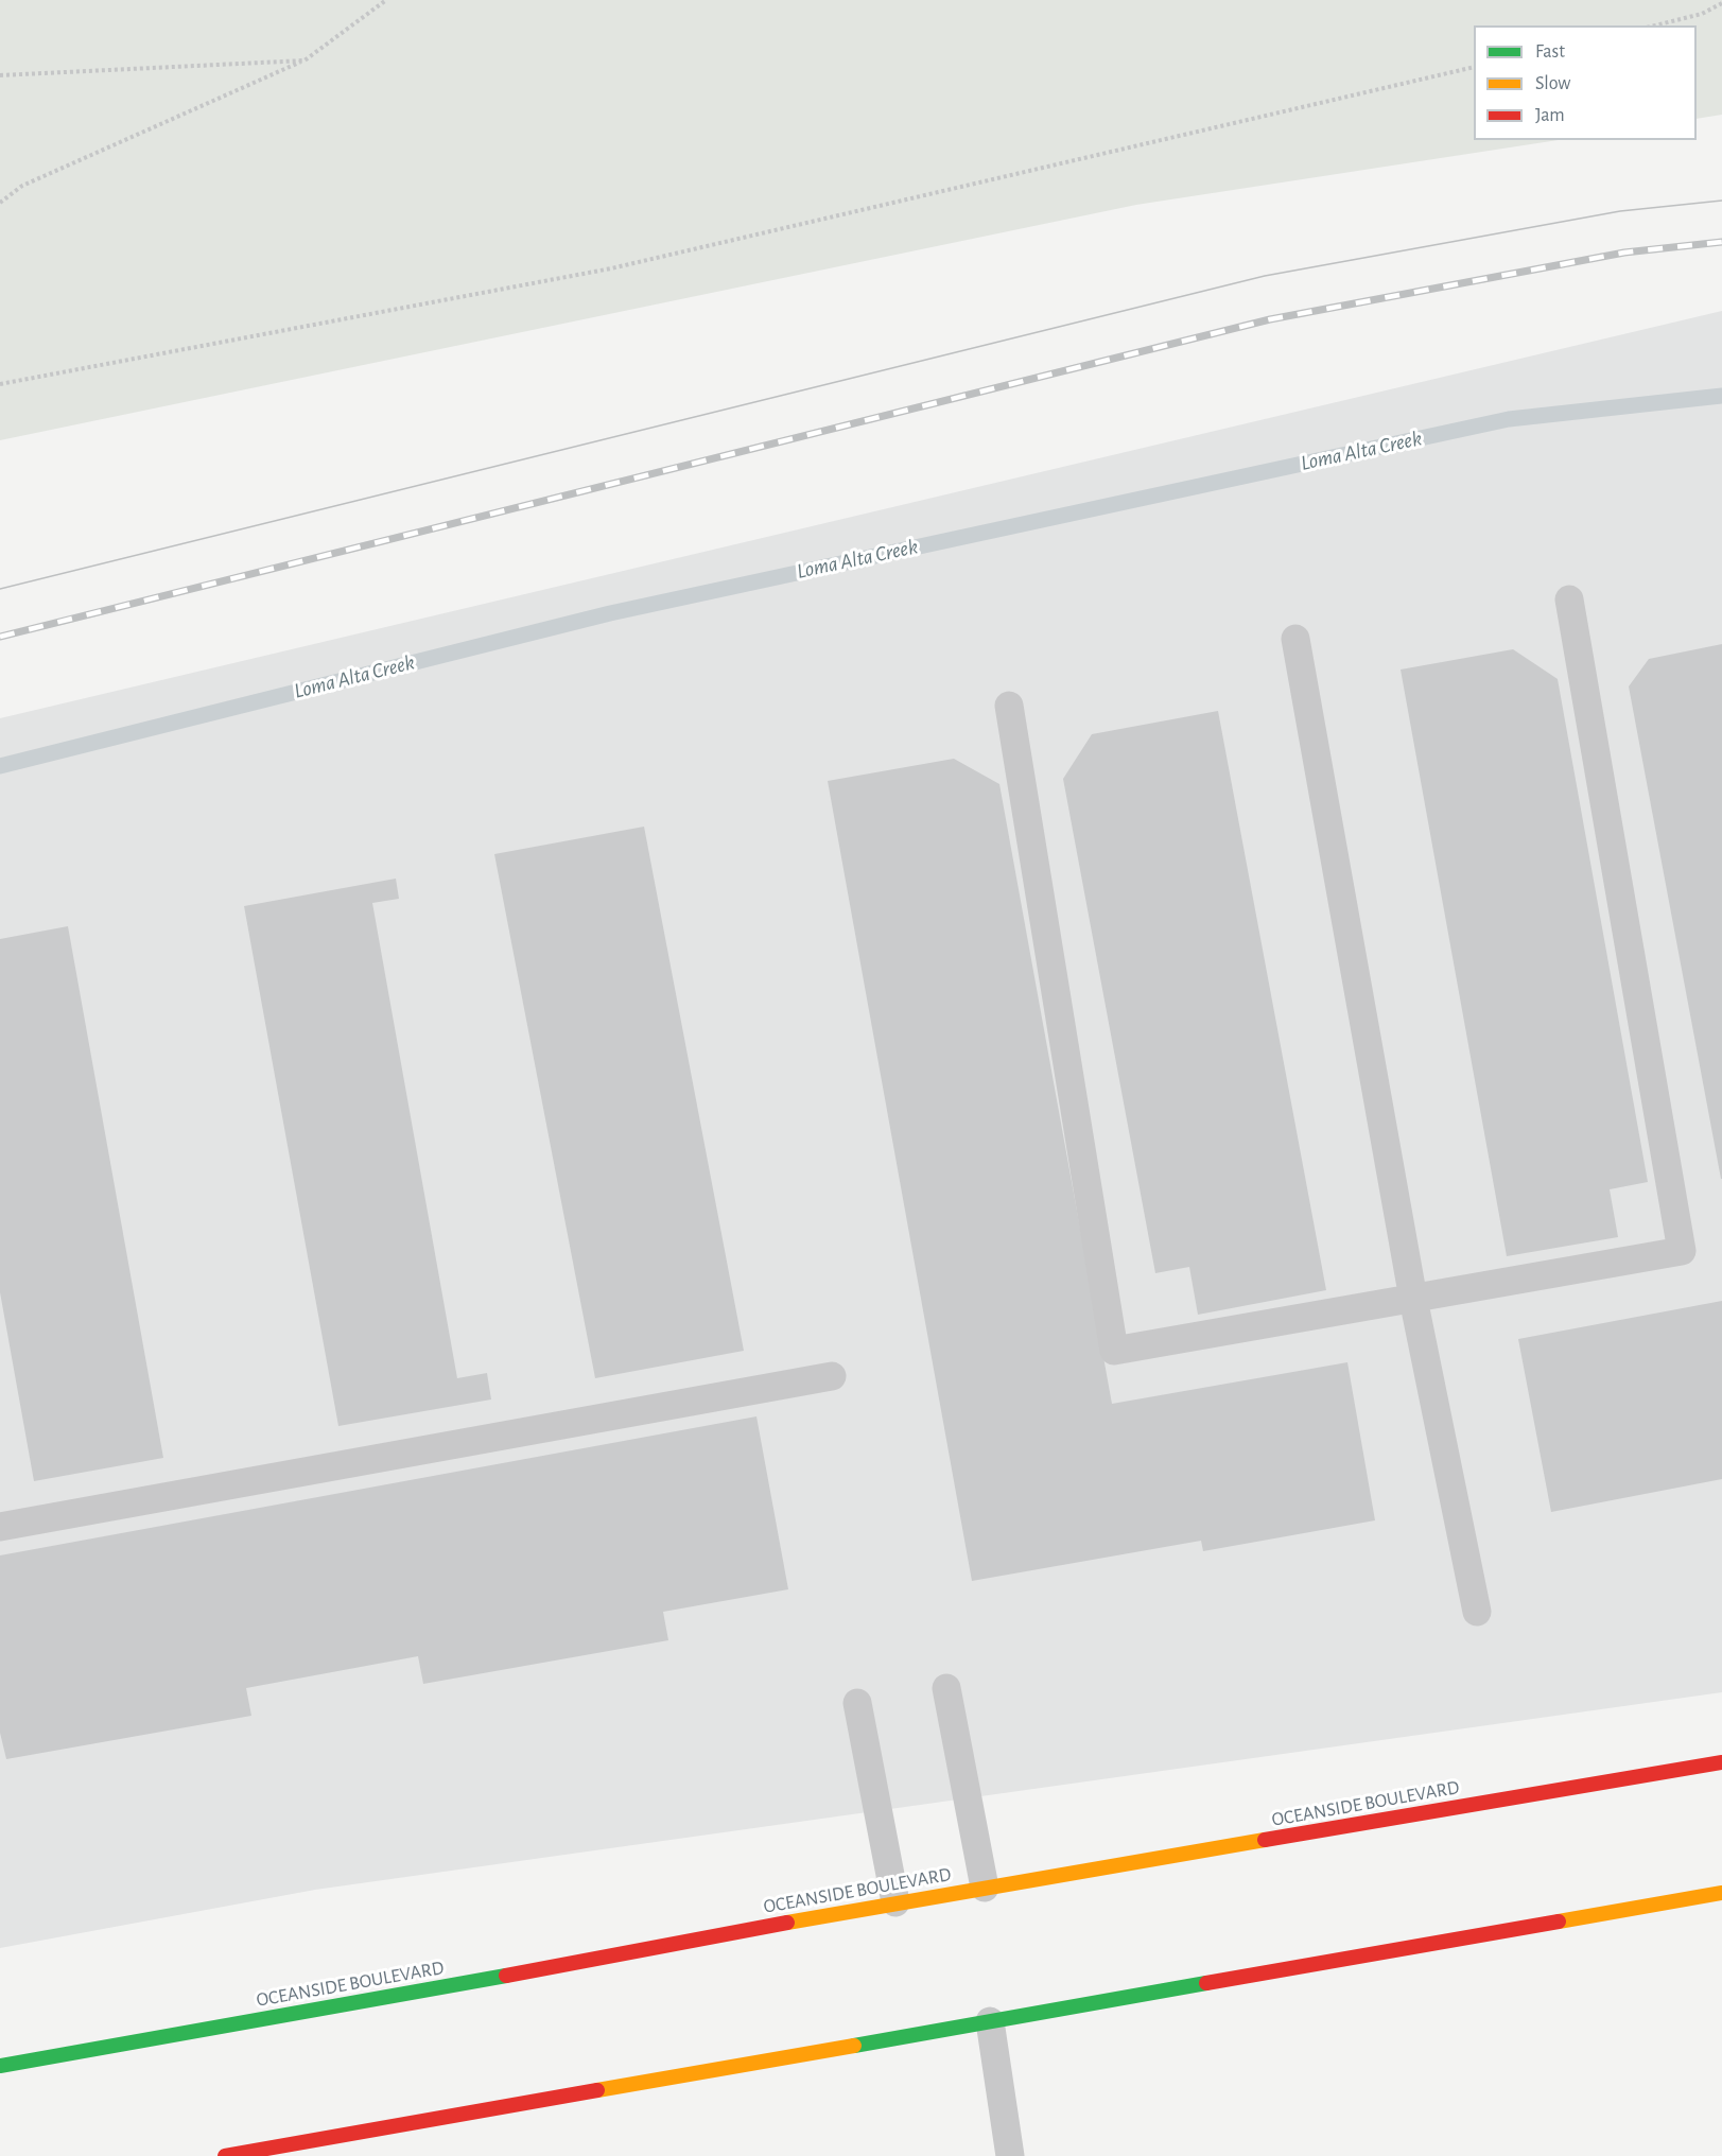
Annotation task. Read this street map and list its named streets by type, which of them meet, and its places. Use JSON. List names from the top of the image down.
{
  "streets": {
    "main road": ["OCEANSIDE BOULEVARD"]
  },
  "water": ["Loma Alta Creek"],
  "legend": ["Fast", "Slow", "Jam"]
}
